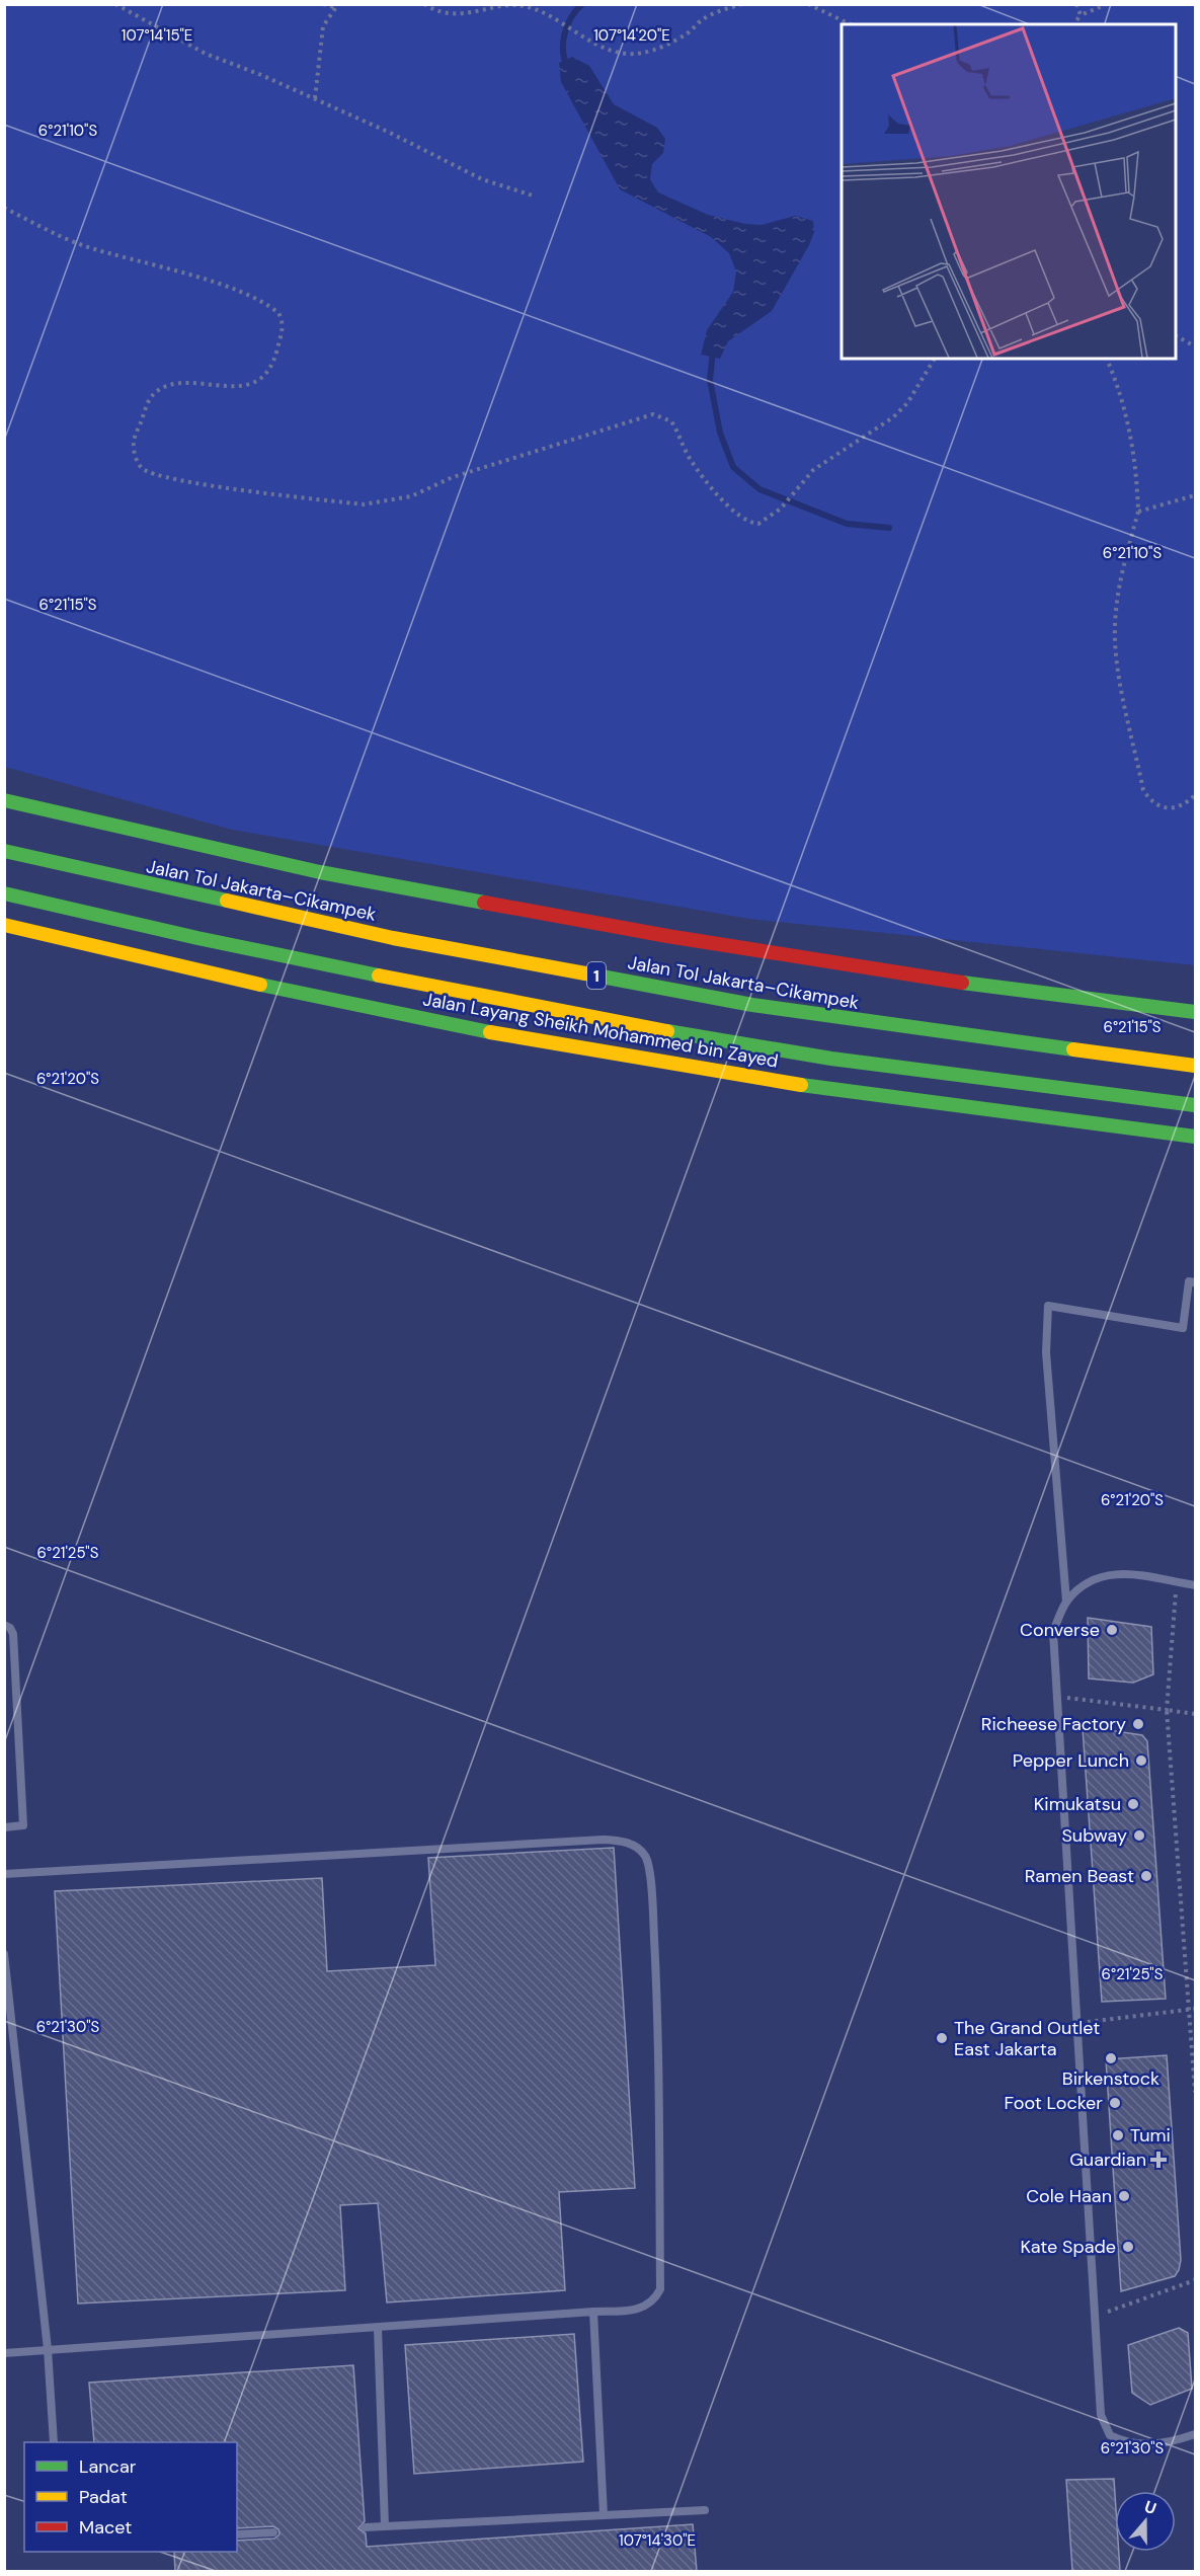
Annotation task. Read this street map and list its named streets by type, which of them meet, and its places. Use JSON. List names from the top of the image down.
{
  "streets": {
    "highway": ["Jalan Tol Jakarta–Cikampek", "1", "Jalan Layang Sheikh Mohammed bin Zayed"]
  },
  "places": {
    "other": [
      "Converse",
      "Richeese Factory",
      "Pepper Lunch",
      "Kimukatsu",
      "Subway",
      "Ramen Beast",
      "The Grand Outlet East Jakarta",
      "Birkenstock",
      "Foot Locker",
      "Tumi",
      "Cole Haan",
      "Kate Spade"
    ],
    "health": ["Guardian"]
  },
  "legend": ["Lancar", "Padat", "Macet"],
  "north": "top",
  "coordinates": [
    "107°14'15\"E",
    "107°14'20\"E",
    "6°21'10\"S",
    "6°21'15\"S",
    "6°21'20\"S",
    "6°21'25\"S",
    "6°21'30\"S",
    "107°14'30\"E"
  ]
}
